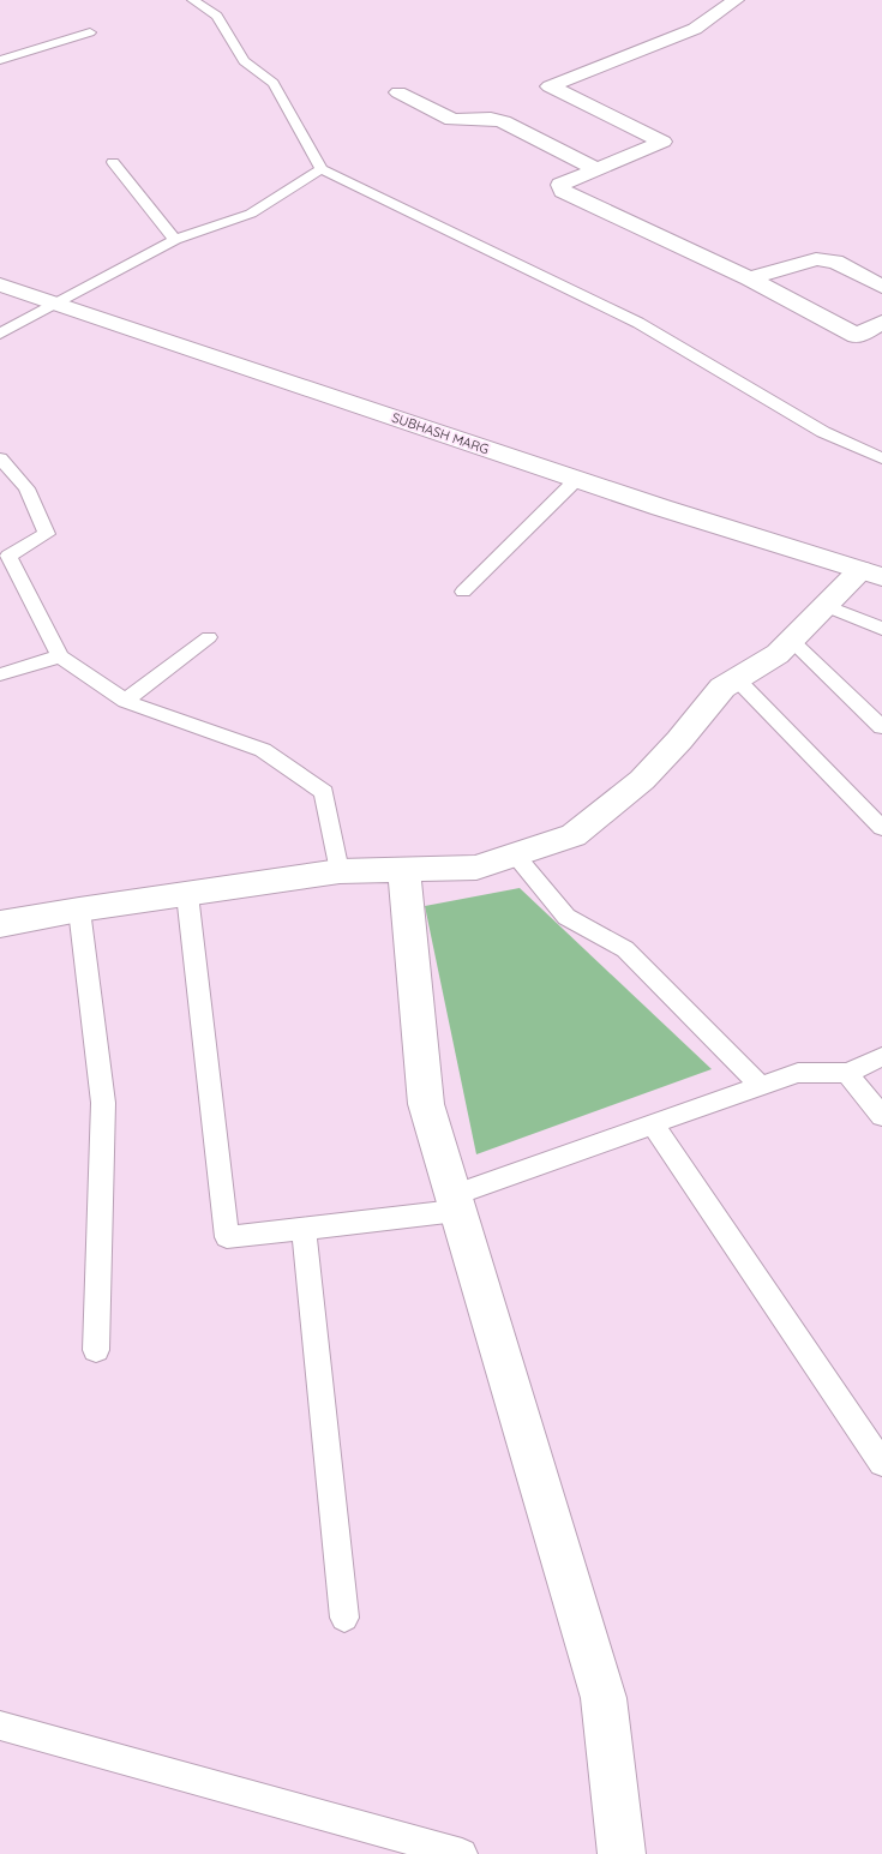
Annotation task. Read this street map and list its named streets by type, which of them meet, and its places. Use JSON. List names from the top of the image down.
{
  "streets": {
    "street": ["SUBHASH MARG"]
  }
}
